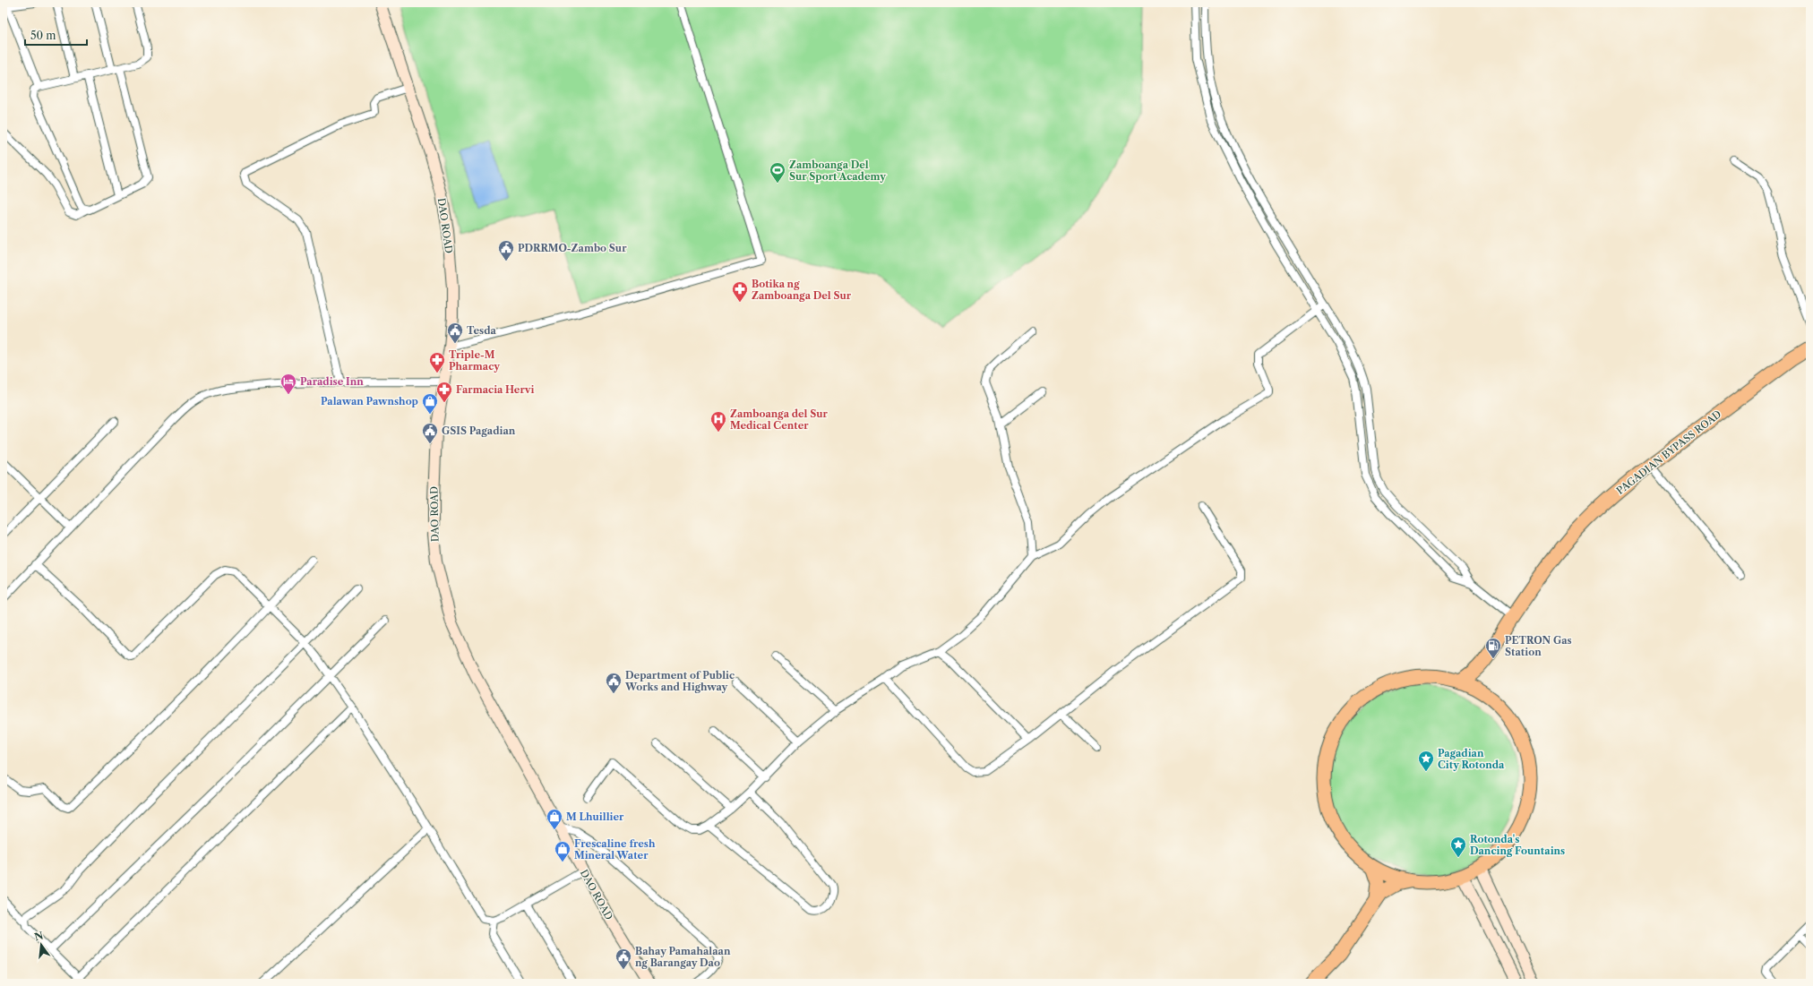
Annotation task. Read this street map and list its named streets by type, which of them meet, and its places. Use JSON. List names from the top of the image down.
{
  "streets": {
    "highway": ["PAGADIAN BYPASS ROAD"],
    "street": ["DAO ROAD"]
  },
  "places": {
    "sports": ["Zamboanga Del Sur Sport Academy"],
    "public building": [
      "PDRRMO-Zambo Sur",
      "Tesda",
      "GSIS Pagadian",
      "Department of Public Works and Highway",
      "Bahay Pamahalaan ng Barangay Dao"
    ],
    "pharmacy": ["Botika ng Zamboanga Del Sur", "Triple-M Pharmacy", "Farmacia Hervi"],
    "hotel": ["Paradise Inn"],
    "shop": ["Palawan Pawnshop", "M Lhuillier", "Frescaline fresh Mineral Water"],
    "hospital": ["Zamboanga del Sur Medical Center"],
    "fuel station": ["PETRON Gas Station"],
    "place": ["Pagadian City Rotonda", "Rotonda's Dancing Fountains"]
  },
  "scale_bar": "50 m",
  "north": "top"
}
